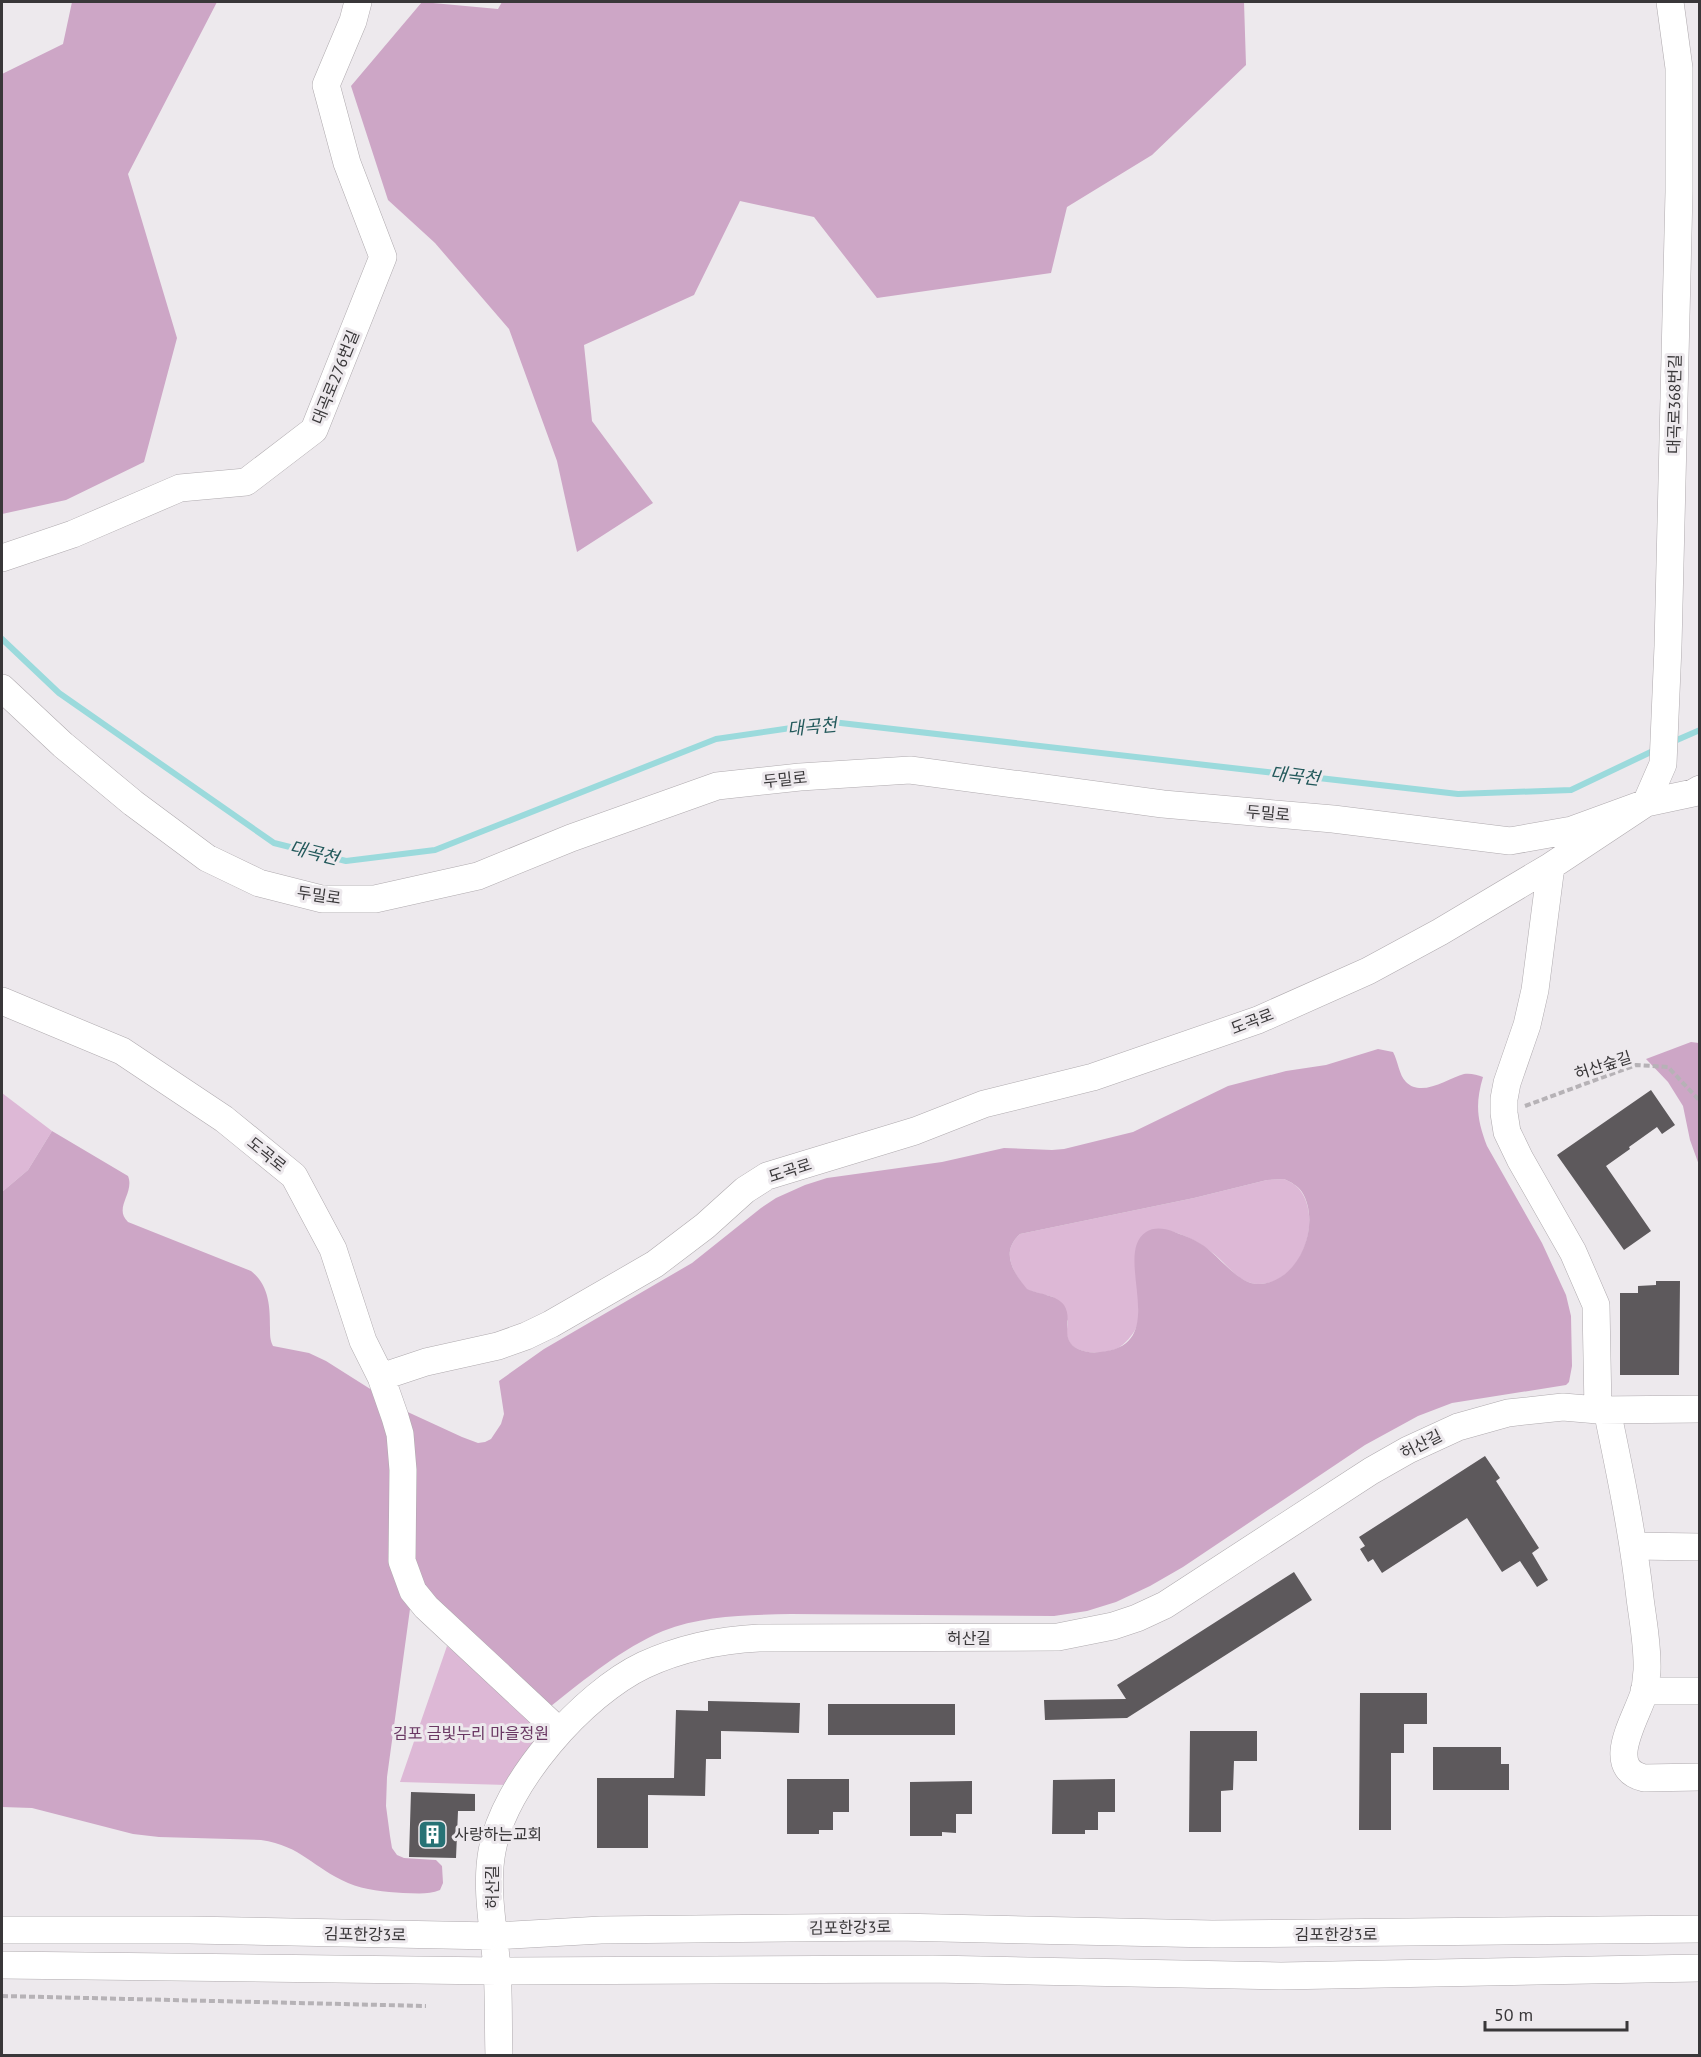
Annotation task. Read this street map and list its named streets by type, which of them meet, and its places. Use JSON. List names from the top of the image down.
{
  "streets": {
    "street": [
      "대곡로276번길",
      "대곡로368번길",
      "두밀로",
      "도곡로",
      "허산길",
      "김포한강3로"
    ],
    "path": ["허산숲길"]
  },
  "crossings": [
    ["대곡로368번길", "두밀로"],
    ["대곡로368번길", "도곡로"],
    ["두밀로", "도곡로"],
    ["허산길", "김포한강3로"]
  ],
  "water": ["대곡천"],
  "parks": ["김포 금빛누리 마을정원"],
  "places": {
    "building": ["사랑하는교회"]
  },
  "scale_bar": "50 m"
}
